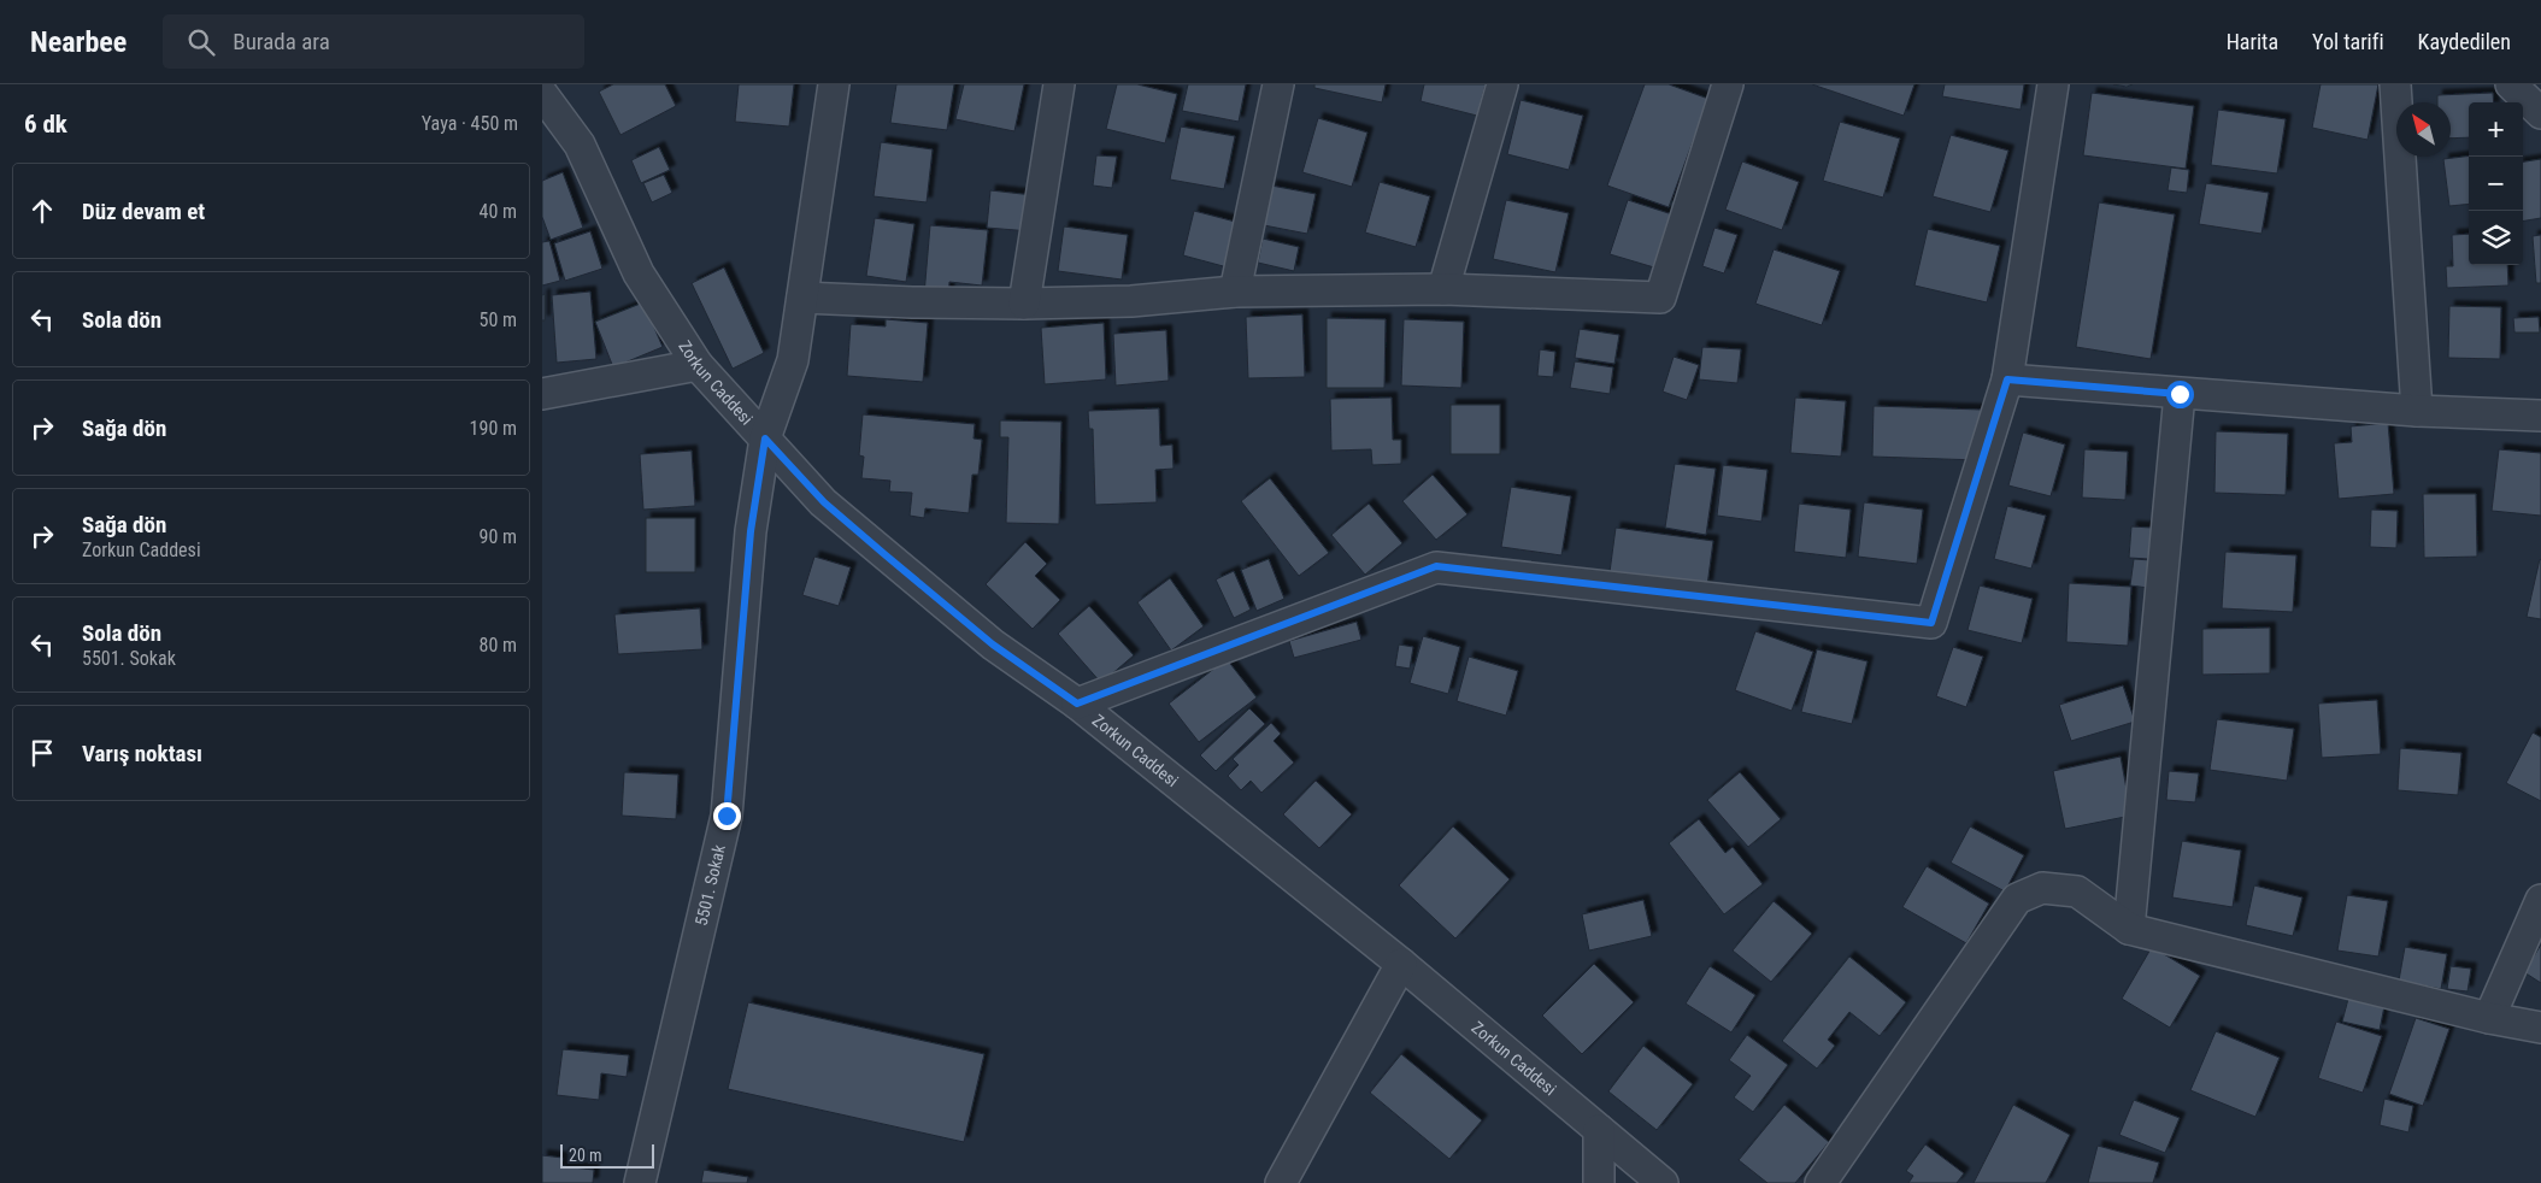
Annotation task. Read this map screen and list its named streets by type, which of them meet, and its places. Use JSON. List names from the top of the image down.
{
  "streets": {
    "street": ["Zorkun Caddesi", "5501. Sokak"]
  },
  "crossings": [
    ["Zorkun Caddesi", "5501. Sokak"]
  ],
  "scale_bar": "20 m",
  "north": "top left",
  "page": {
    "header": "Nearbee",
    "search": "Burada ara",
    "nav": ["Harita", "Yol tarifi", "Kaydedilen"],
    "heading": ["6 dk", "Yaya · 450 m"],
    "map_buttons": ["+", "−"],
    "list": [
      ["Düz devam et", "40 m"],
      ["Sola dön", "50 m"],
      ["Sağa dön", "190 m"],
      ["Sağa dön", "Zorkun Caddesi", "90 m"],
      ["Sola dön", "5501. Sokak", "80 m"],
      "Varış noktası"
    ],
    "scale": "20 m"
  }
}
